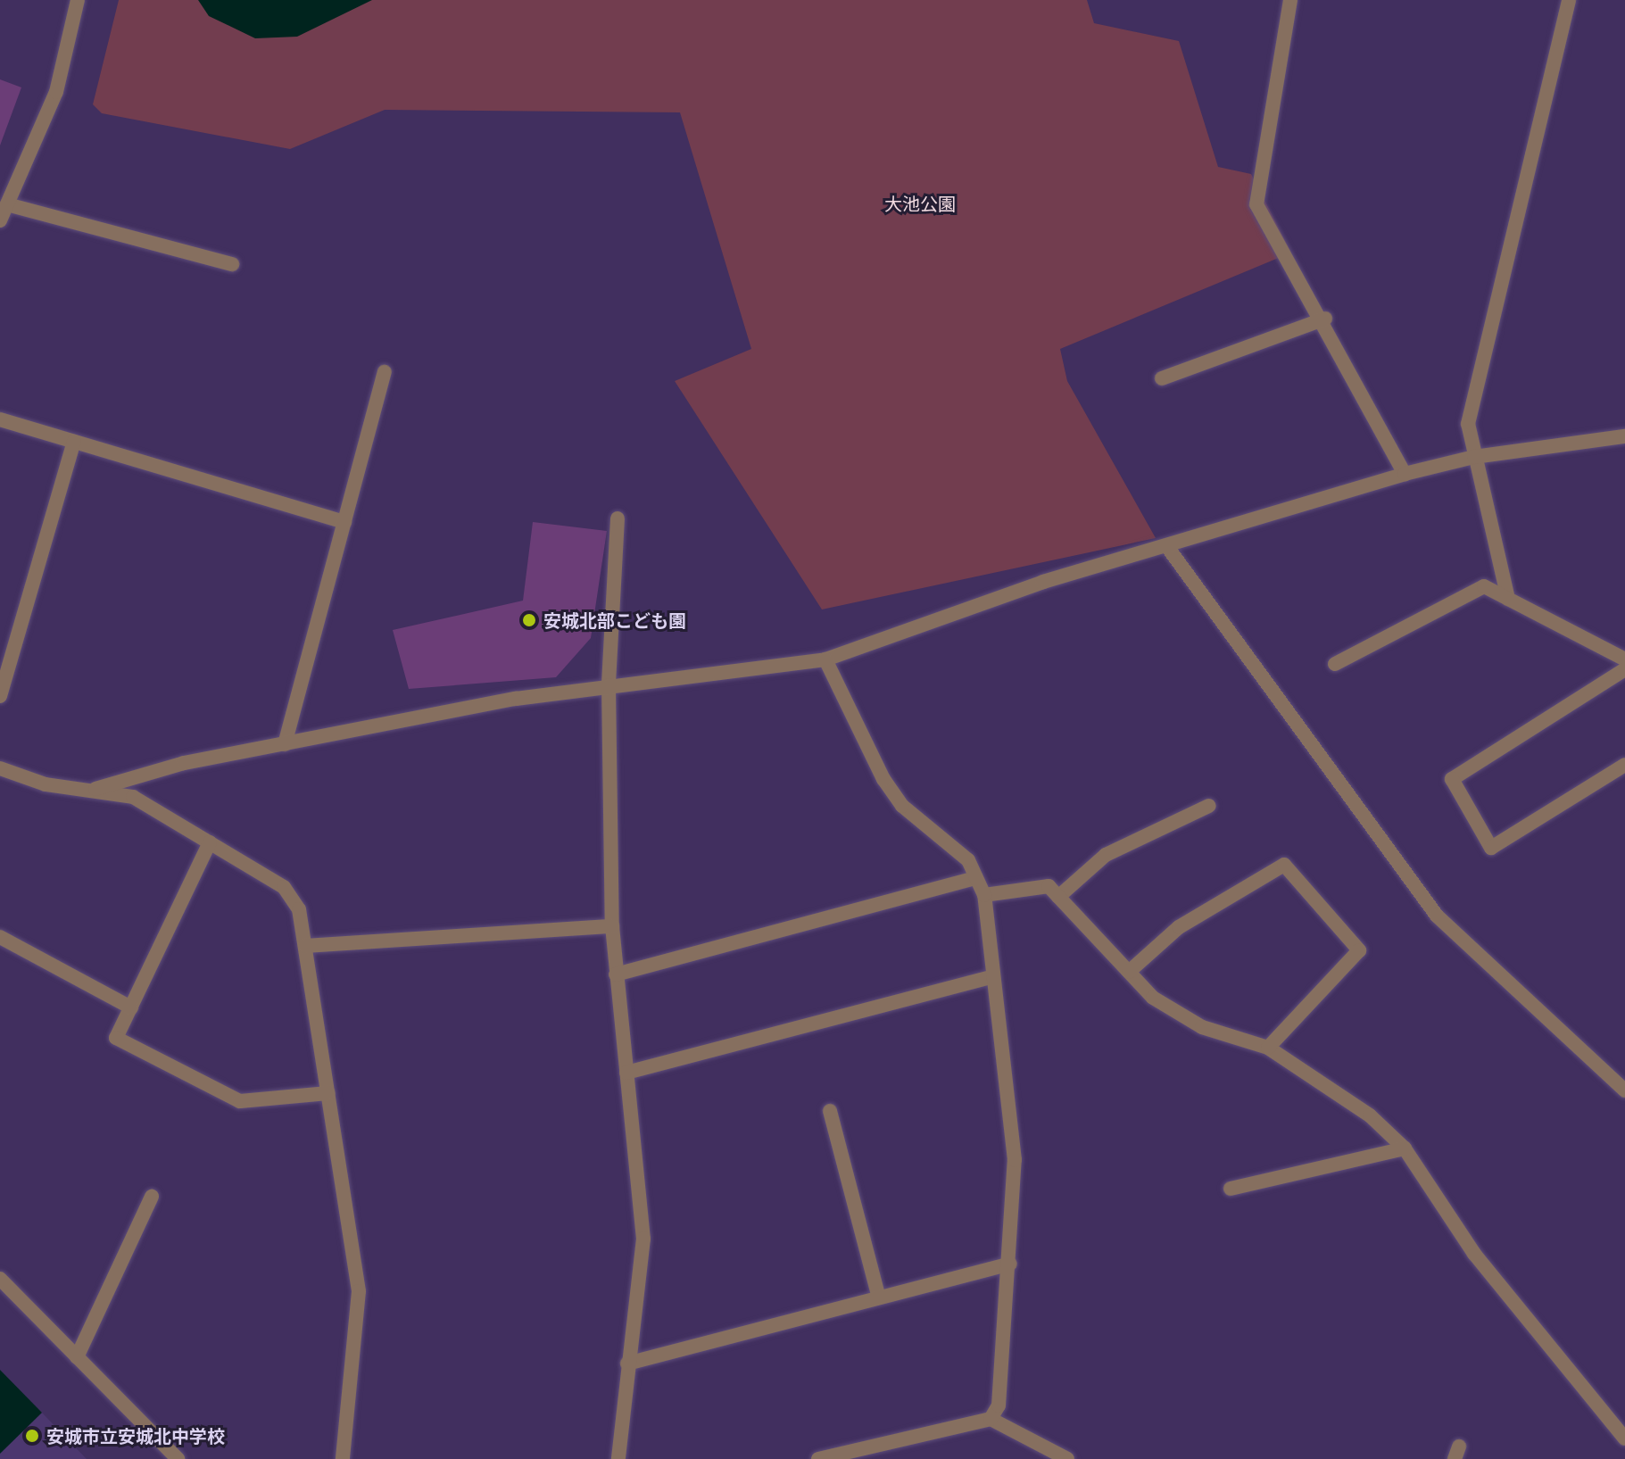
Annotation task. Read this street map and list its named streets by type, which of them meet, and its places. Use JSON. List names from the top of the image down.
{
  "parks": ["大池公園"],
  "places": ["安城北部こども園", "安城市立安城北中学校"]
}
